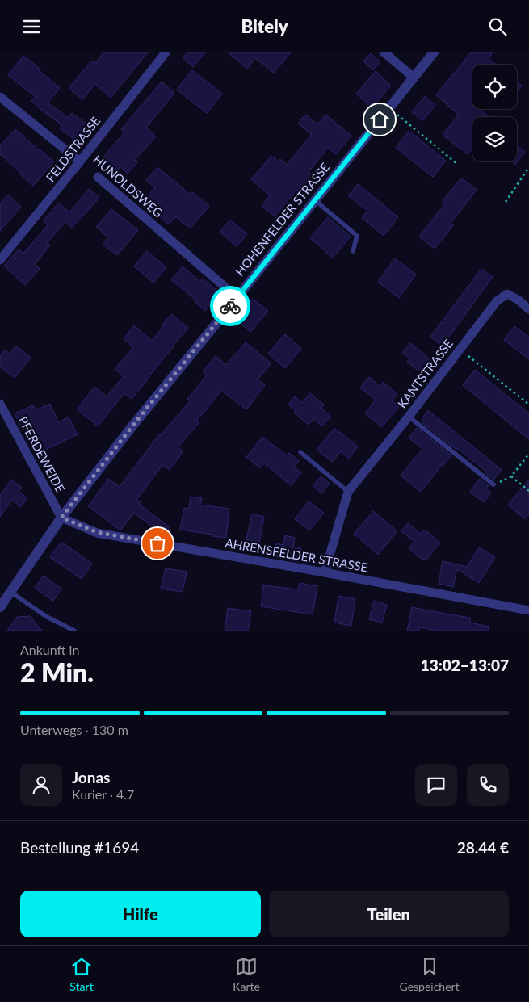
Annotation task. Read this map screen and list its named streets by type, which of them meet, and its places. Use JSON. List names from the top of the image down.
{
  "streets": {
    "street": [
      "FELDSTRASSE",
      "HUNOLDSWEG",
      "HOHENFELDER STRASSE",
      "KANTSTRASSE",
      "PFERDEWEIDE",
      "AHRENSFELDER STRASSE"
    ]
  },
  "crossings": [
    ["FELDSTRASSE", "HUNOLDSWEG"],
    ["HUNOLDSWEG", "HOHENFELDER STRASSE"],
    ["HOHENFELDER STRASSE", "PFERDEWEIDE"],
    ["HOHENFELDER STRASSE", "AHRENSFELDER STRASSE"],
    ["KANTSTRASSE", "AHRENSFELDER STRASSE"],
    ["PFERDEWEIDE", "AHRENSFELDER STRASSE"]
  ],
  "page": {
    "header": "Bitely",
    "heading": ["2 Min.", "Ankunft in", "13:02–13:07"],
    "panel": [
      "Jonas",
      "Kurier · 4.7",
      "Bestellung #1694",
      "28.44 €"
    ],
    "bar": "Unterwegs · 130 m",
    "buttons": ["Hilfe", "Teilen"],
    "tabs": ["Start", "Karte", "Gespeichert"]
  }
}
